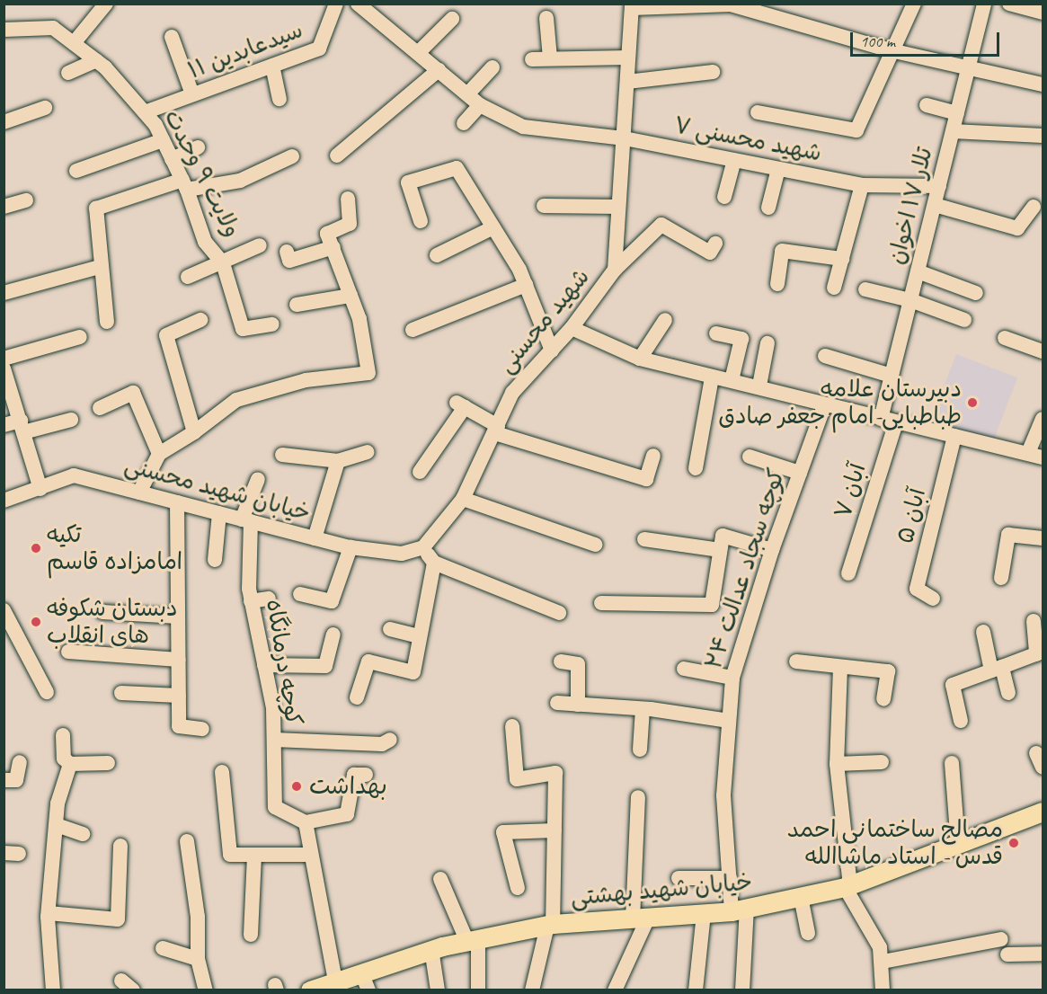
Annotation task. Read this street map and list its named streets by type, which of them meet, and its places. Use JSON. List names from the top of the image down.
{
  "streets": {
    "main road": ["خیابان شهید بهشتی"],
    "street": [
      "سیدعابدین ۱۱",
      "شهید محسنی ۷",
      "ولایت ۹ وحدت",
      "تلار ۱۷ اخوان",
      "شهید محسنی",
      "خیابان شهید محسنی",
      "آبان ۷",
      "آبان ۵",
      "کوچه سجاد عدالت ۲۴",
      "کوچه درمانگاه"
    ]
  },
  "crossings": [
    ["سیدعابدین ۱۱", "ولایت ۹ وحدت"],
    ["شهید محسنی ۷", "تلار ۱۷ اخوان"],
    ["شهید محسنی ۷", "شهید محسنی"],
    ["تلار ۱۷ اخوان", "آبان ۷"],
    ["شهید محسنی", "خیابان شهید محسنی"],
    ["خیابان شهید محسنی", "کوچه درمانگاه"],
    ["کوچه سجاد عدالت ۲۴", "خیابان شهید بهشتی"]
  ],
  "places": [
    "دبیرستان علامه طباطبایی-امام جعفر صادق",
    "تکیه امامزاده قاسم",
    "دبستان شکوفه های انقلاب",
    "بهداشت",
    "مصالح ساختمانی احمد قدس - استاد ماشاالله"
  ],
  "scale_bar": "100 m"
}
